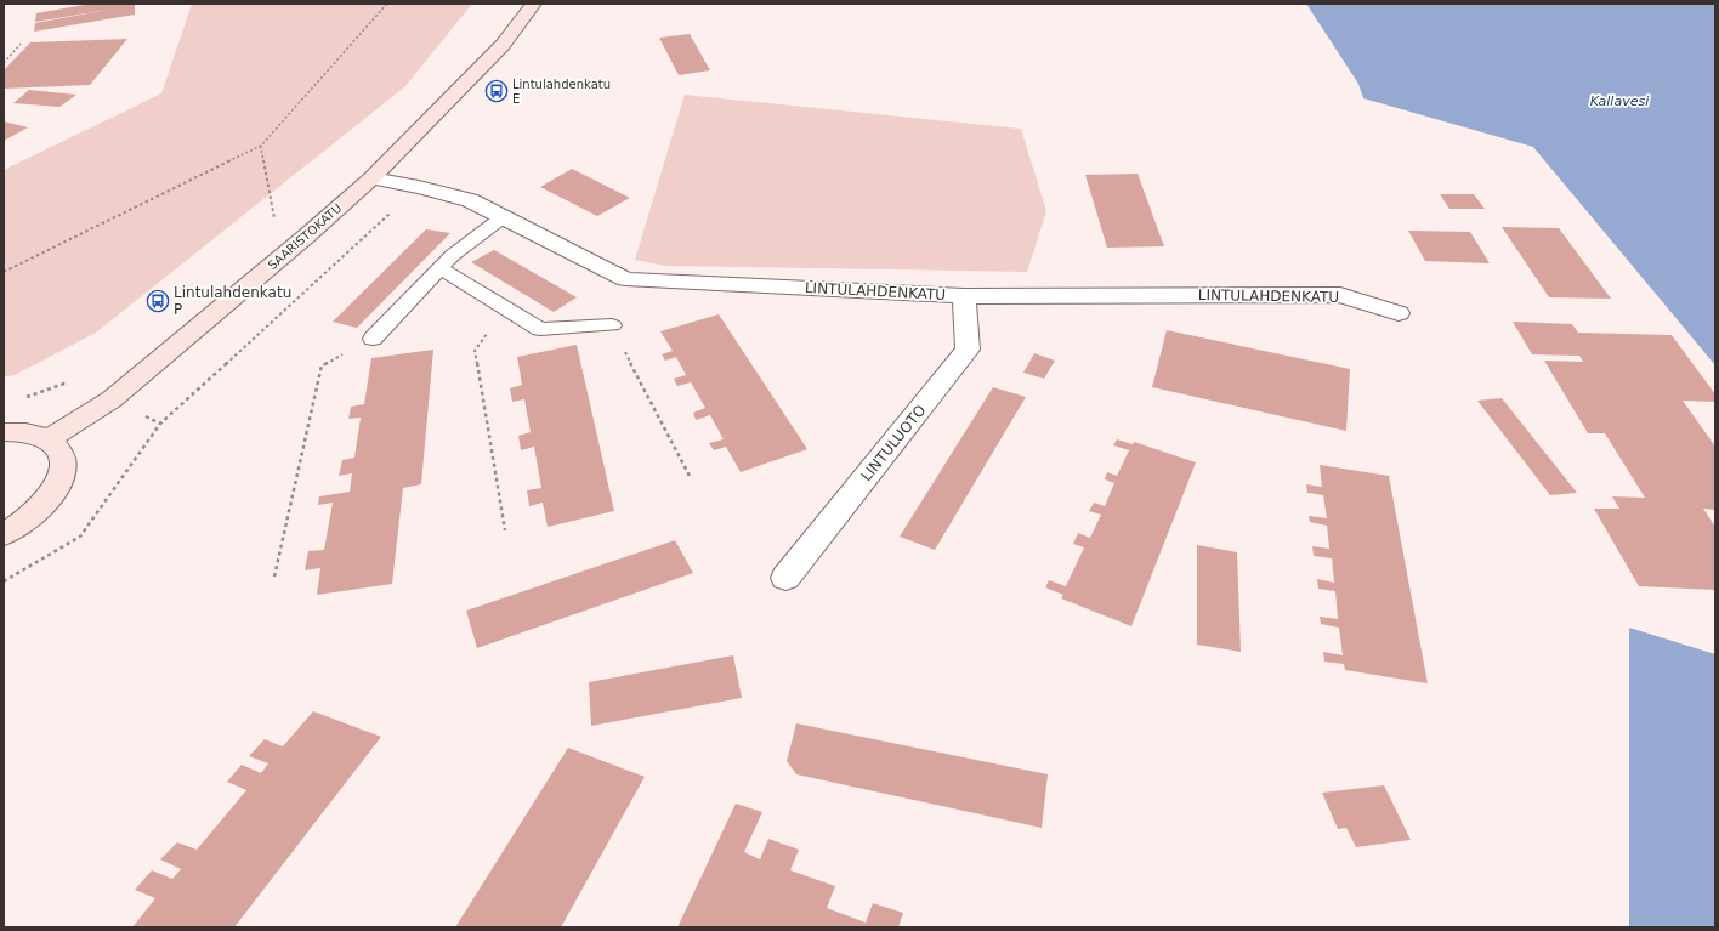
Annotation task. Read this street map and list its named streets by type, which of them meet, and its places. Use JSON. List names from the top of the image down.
{
  "streets": {
    "main road": ["SAARISTOKATU"],
    "street": ["LINTULAHDENKATU", "LINTULUOTO"]
  },
  "crossings": [
    ["SAARISTOKATU", "LINTULAHDENKATU"],
    ["LINTULAHDENKATU", "LINTULUOTO"]
  ],
  "water": ["Kallavesi"],
  "places": {
    "bus stop": ["Lintulahdenkatu E", "Lintulahdenkatu P"]
  }
}
